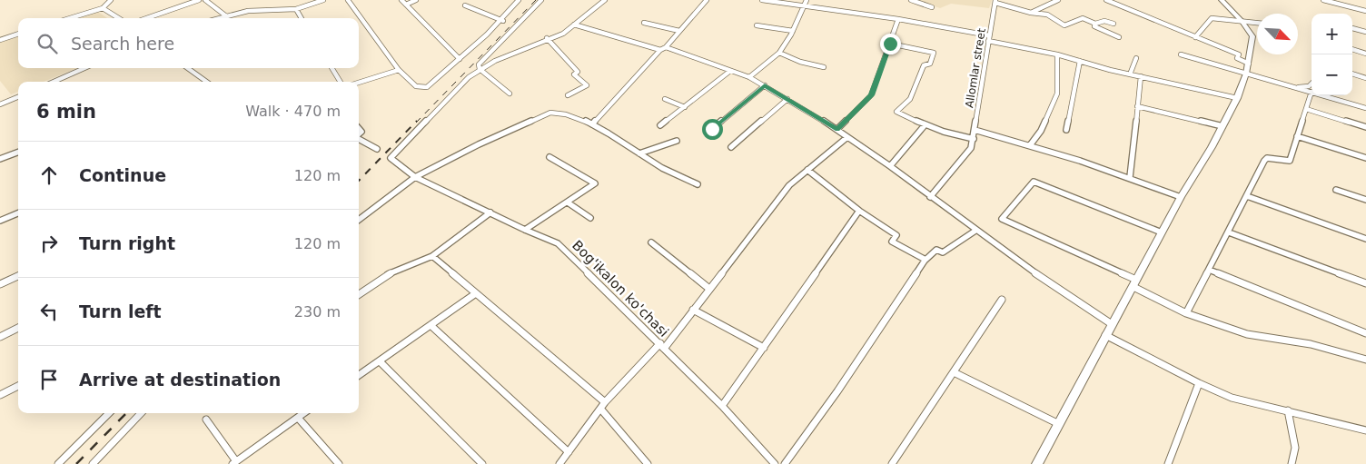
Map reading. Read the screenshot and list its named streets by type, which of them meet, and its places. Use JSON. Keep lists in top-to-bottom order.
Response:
{
  "streets": {
    "street": ["Allomlar street", "Bog'ikalon ko'chasi"]
  },
  "north": "bottom right",
  "page": {
    "map_buttons": ["+", "−"],
    "search": "Search here",
    "heading": ["6 min", "Walk · 470 m"],
    "list": [
      ["Continue", "120 m"],
      ["Turn right", "120 m"],
      ["Turn left", "230 m"],
      "Arrive at destination"
    ]
  }
}
